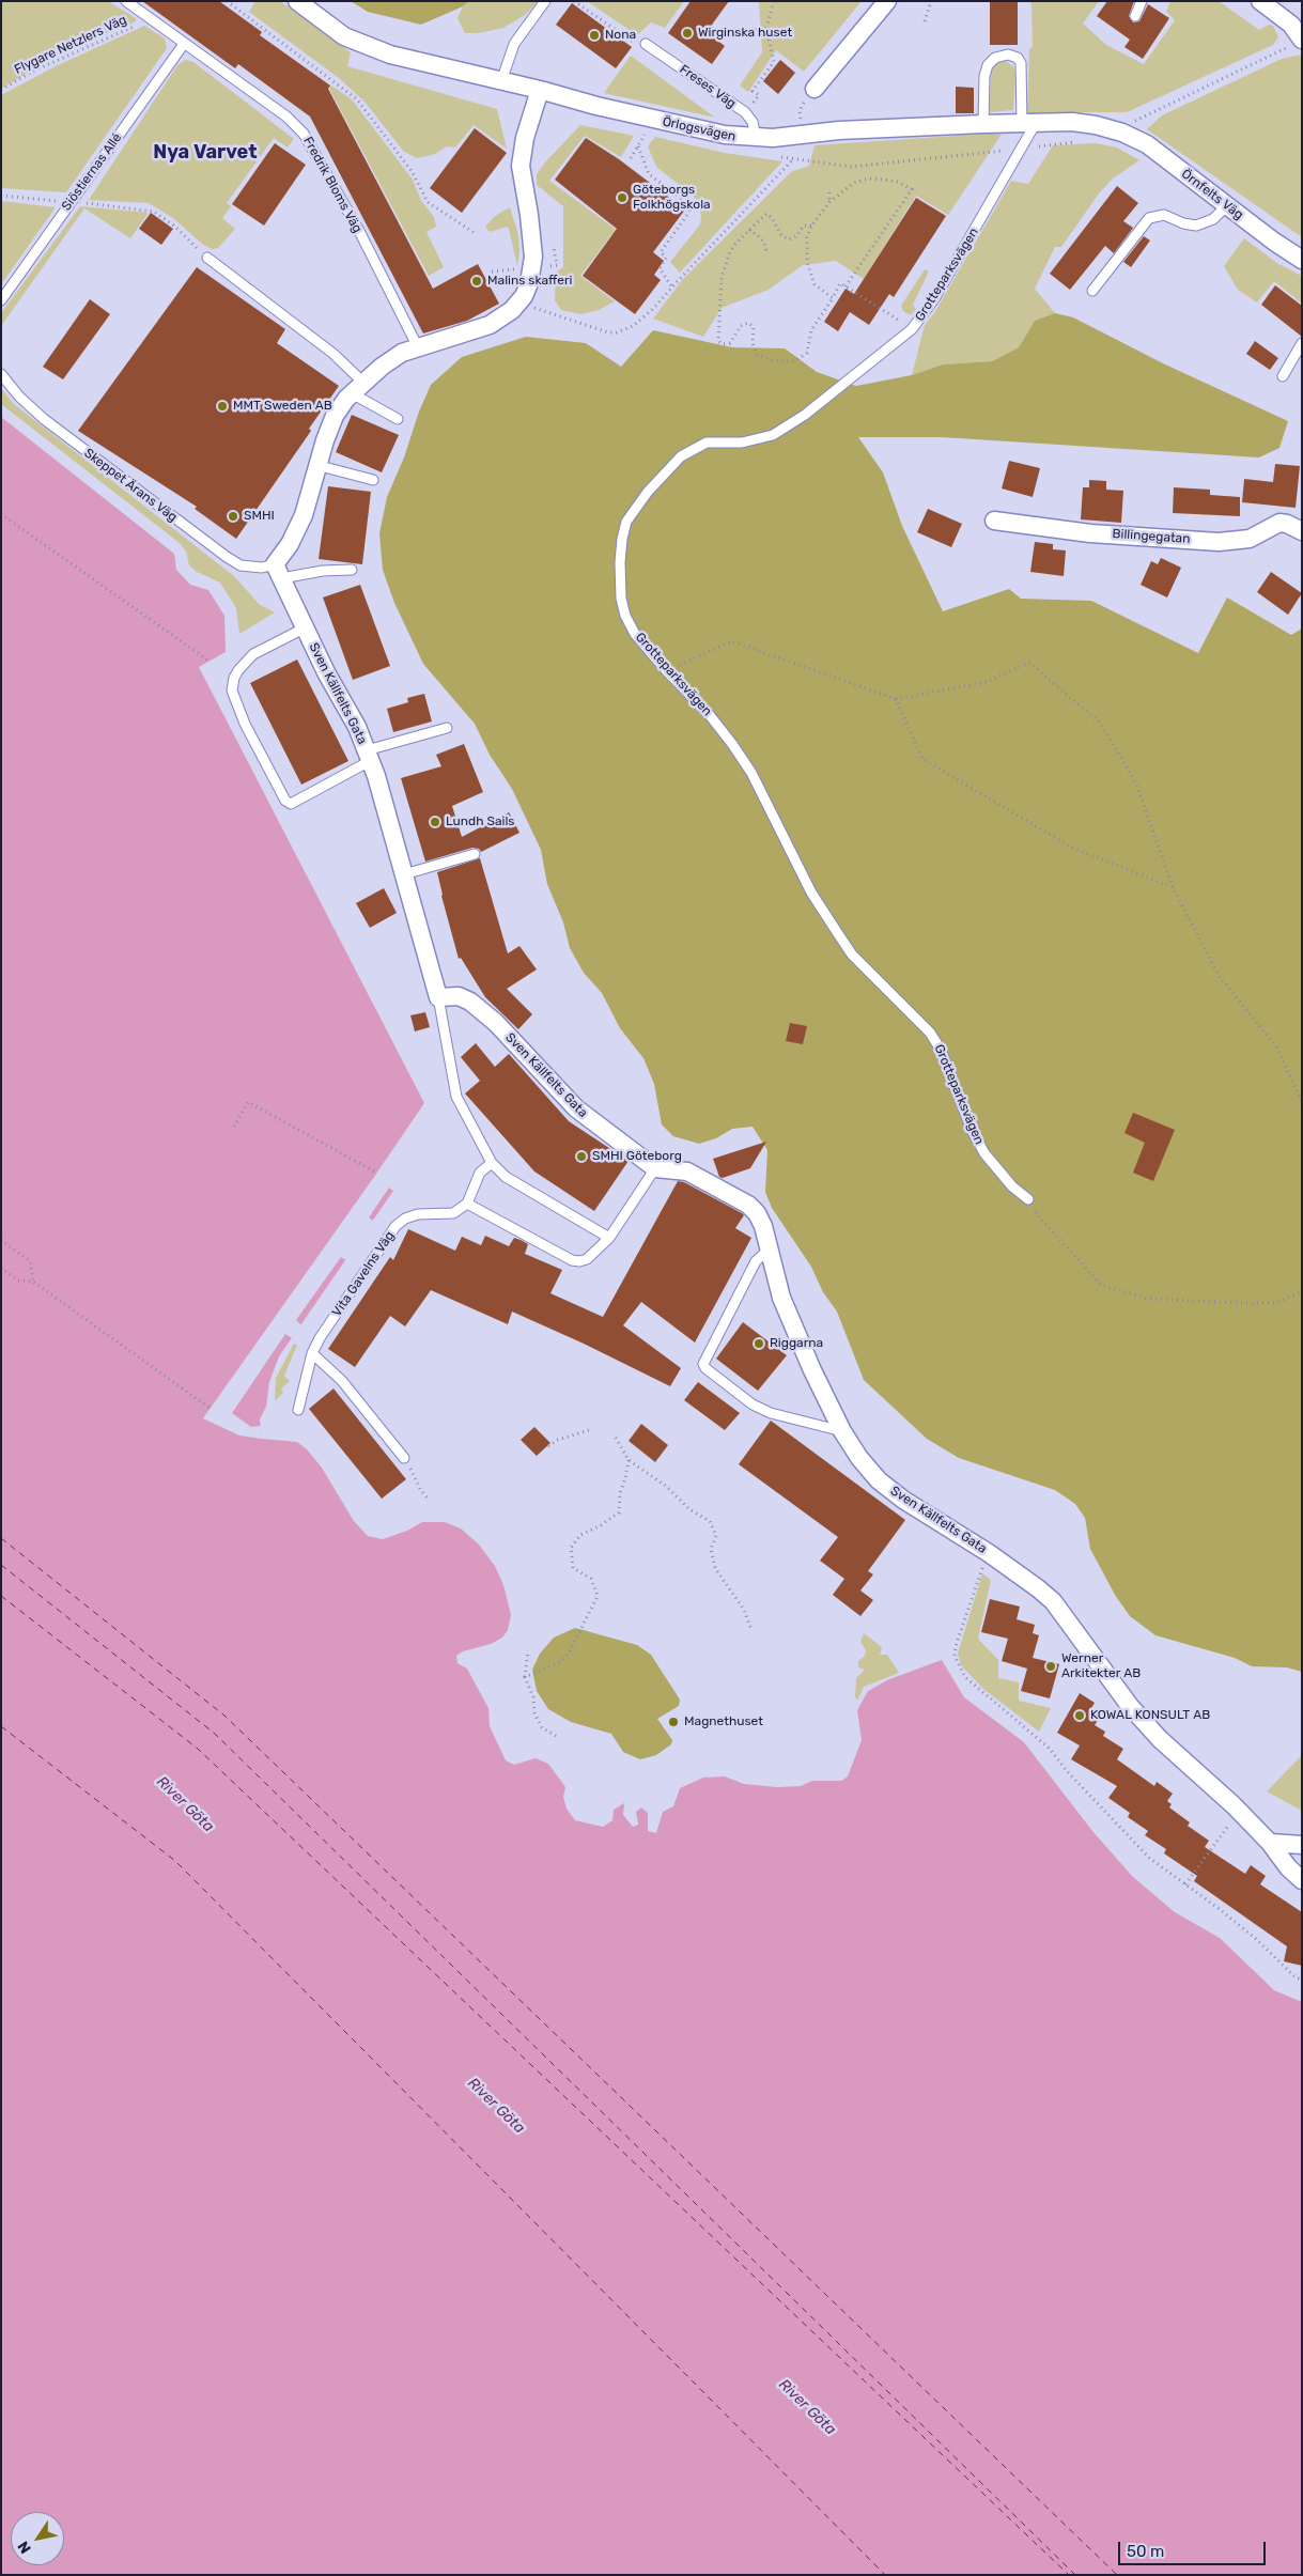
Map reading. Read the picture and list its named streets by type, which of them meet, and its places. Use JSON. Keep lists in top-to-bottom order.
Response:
{
  "streets": {
    "street": [
      "Örlogsvägen",
      "Örnfelts Väg",
      "Billingegatan",
      "Sven Källfelts Gata"
    ],
    "lane": [
      "Freses Väg",
      "Siöstiernas Allé",
      "Fredrik Bloms Väg",
      "Grotteparksvägen",
      "Skeppet Ärans Väg",
      "Vita Gavelns Väg"
    ],
    "path": ["Flygare Netzlers Väg"]
  },
  "crossings": [
    ["Flygare Netzlers Väg", "Fredrik Bloms Väg"],
    ["Freses Väg", "Örlogsvägen"],
    ["Örlogsvägen", "Örnfelts Väg"],
    ["Örlogsvägen", "Grotteparksvägen"],
    ["Siöstiernas Allé", "Fredrik Bloms Väg"],
    ["Skeppet Ärans Väg", "Sven Källfelts Gata"]
  ],
  "districts": ["Nya Varvet"],
  "water": ["River Göta"],
  "places": [
    "Wirginska huset",
    "Nona",
    "Göteborgs Folkhögskola",
    "Malins skafferi",
    "MMT Sweden AB",
    "SMHI",
    "Lundh Sails",
    "SMHI Göteborg",
    "Riggarna",
    "Werner Arkitekter AB",
    "KOWAL KONSULT AB",
    "Magnethuset"
  ],
  "scale_bar": "50 m",
  "north": "bottom left"
}
